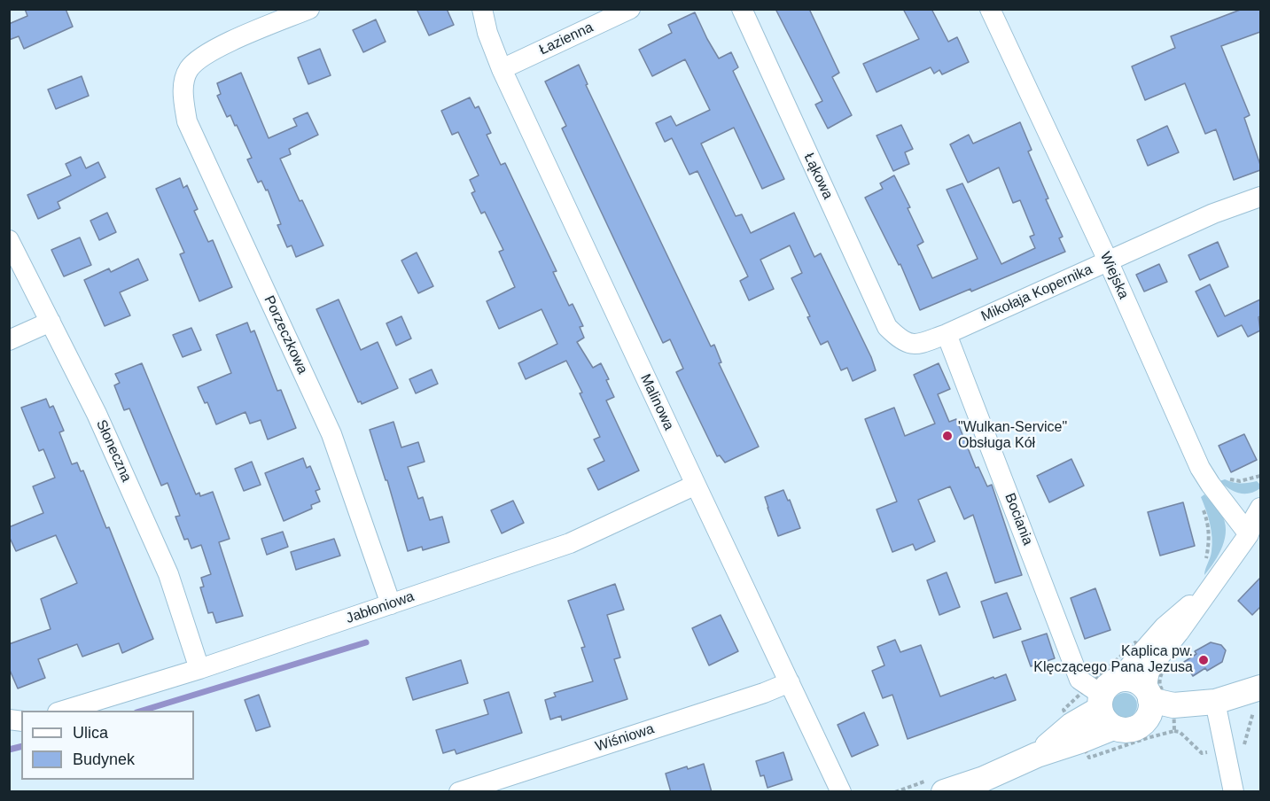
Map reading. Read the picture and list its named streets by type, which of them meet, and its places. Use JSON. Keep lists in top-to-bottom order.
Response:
{
  "streets": {
    "street": [
      "Łazienna",
      "Łąkowa",
      "Wiejska",
      "Mikołaja Kopernika",
      "Porzeczkowa",
      "Malinowa",
      "Słoneczna",
      "Bociania",
      "Jabłoniowa",
      "Wiśniowa"
    ]
  },
  "crossings": [
    ["Łazienna", "Malinowa"],
    ["Łąkowa", "Mikołaja Kopernika"],
    ["Wiejska", "Mikołaja Kopernika"],
    ["Mikołaja Kopernika", "Bociania"],
    ["Porzeczkowa", "Jabłoniowa"],
    ["Malinowa", "Jabłoniowa"],
    ["Malinowa", "Wiśniowa"],
    ["Słoneczna", "Jabłoniowa"]
  ],
  "places": ["\"Wulkan-Service\" Obsługa Kół", "Kaplica pw. Klęczącego Pana Jezusa"],
  "legend": ["Ulica", "Budynek"]
}
